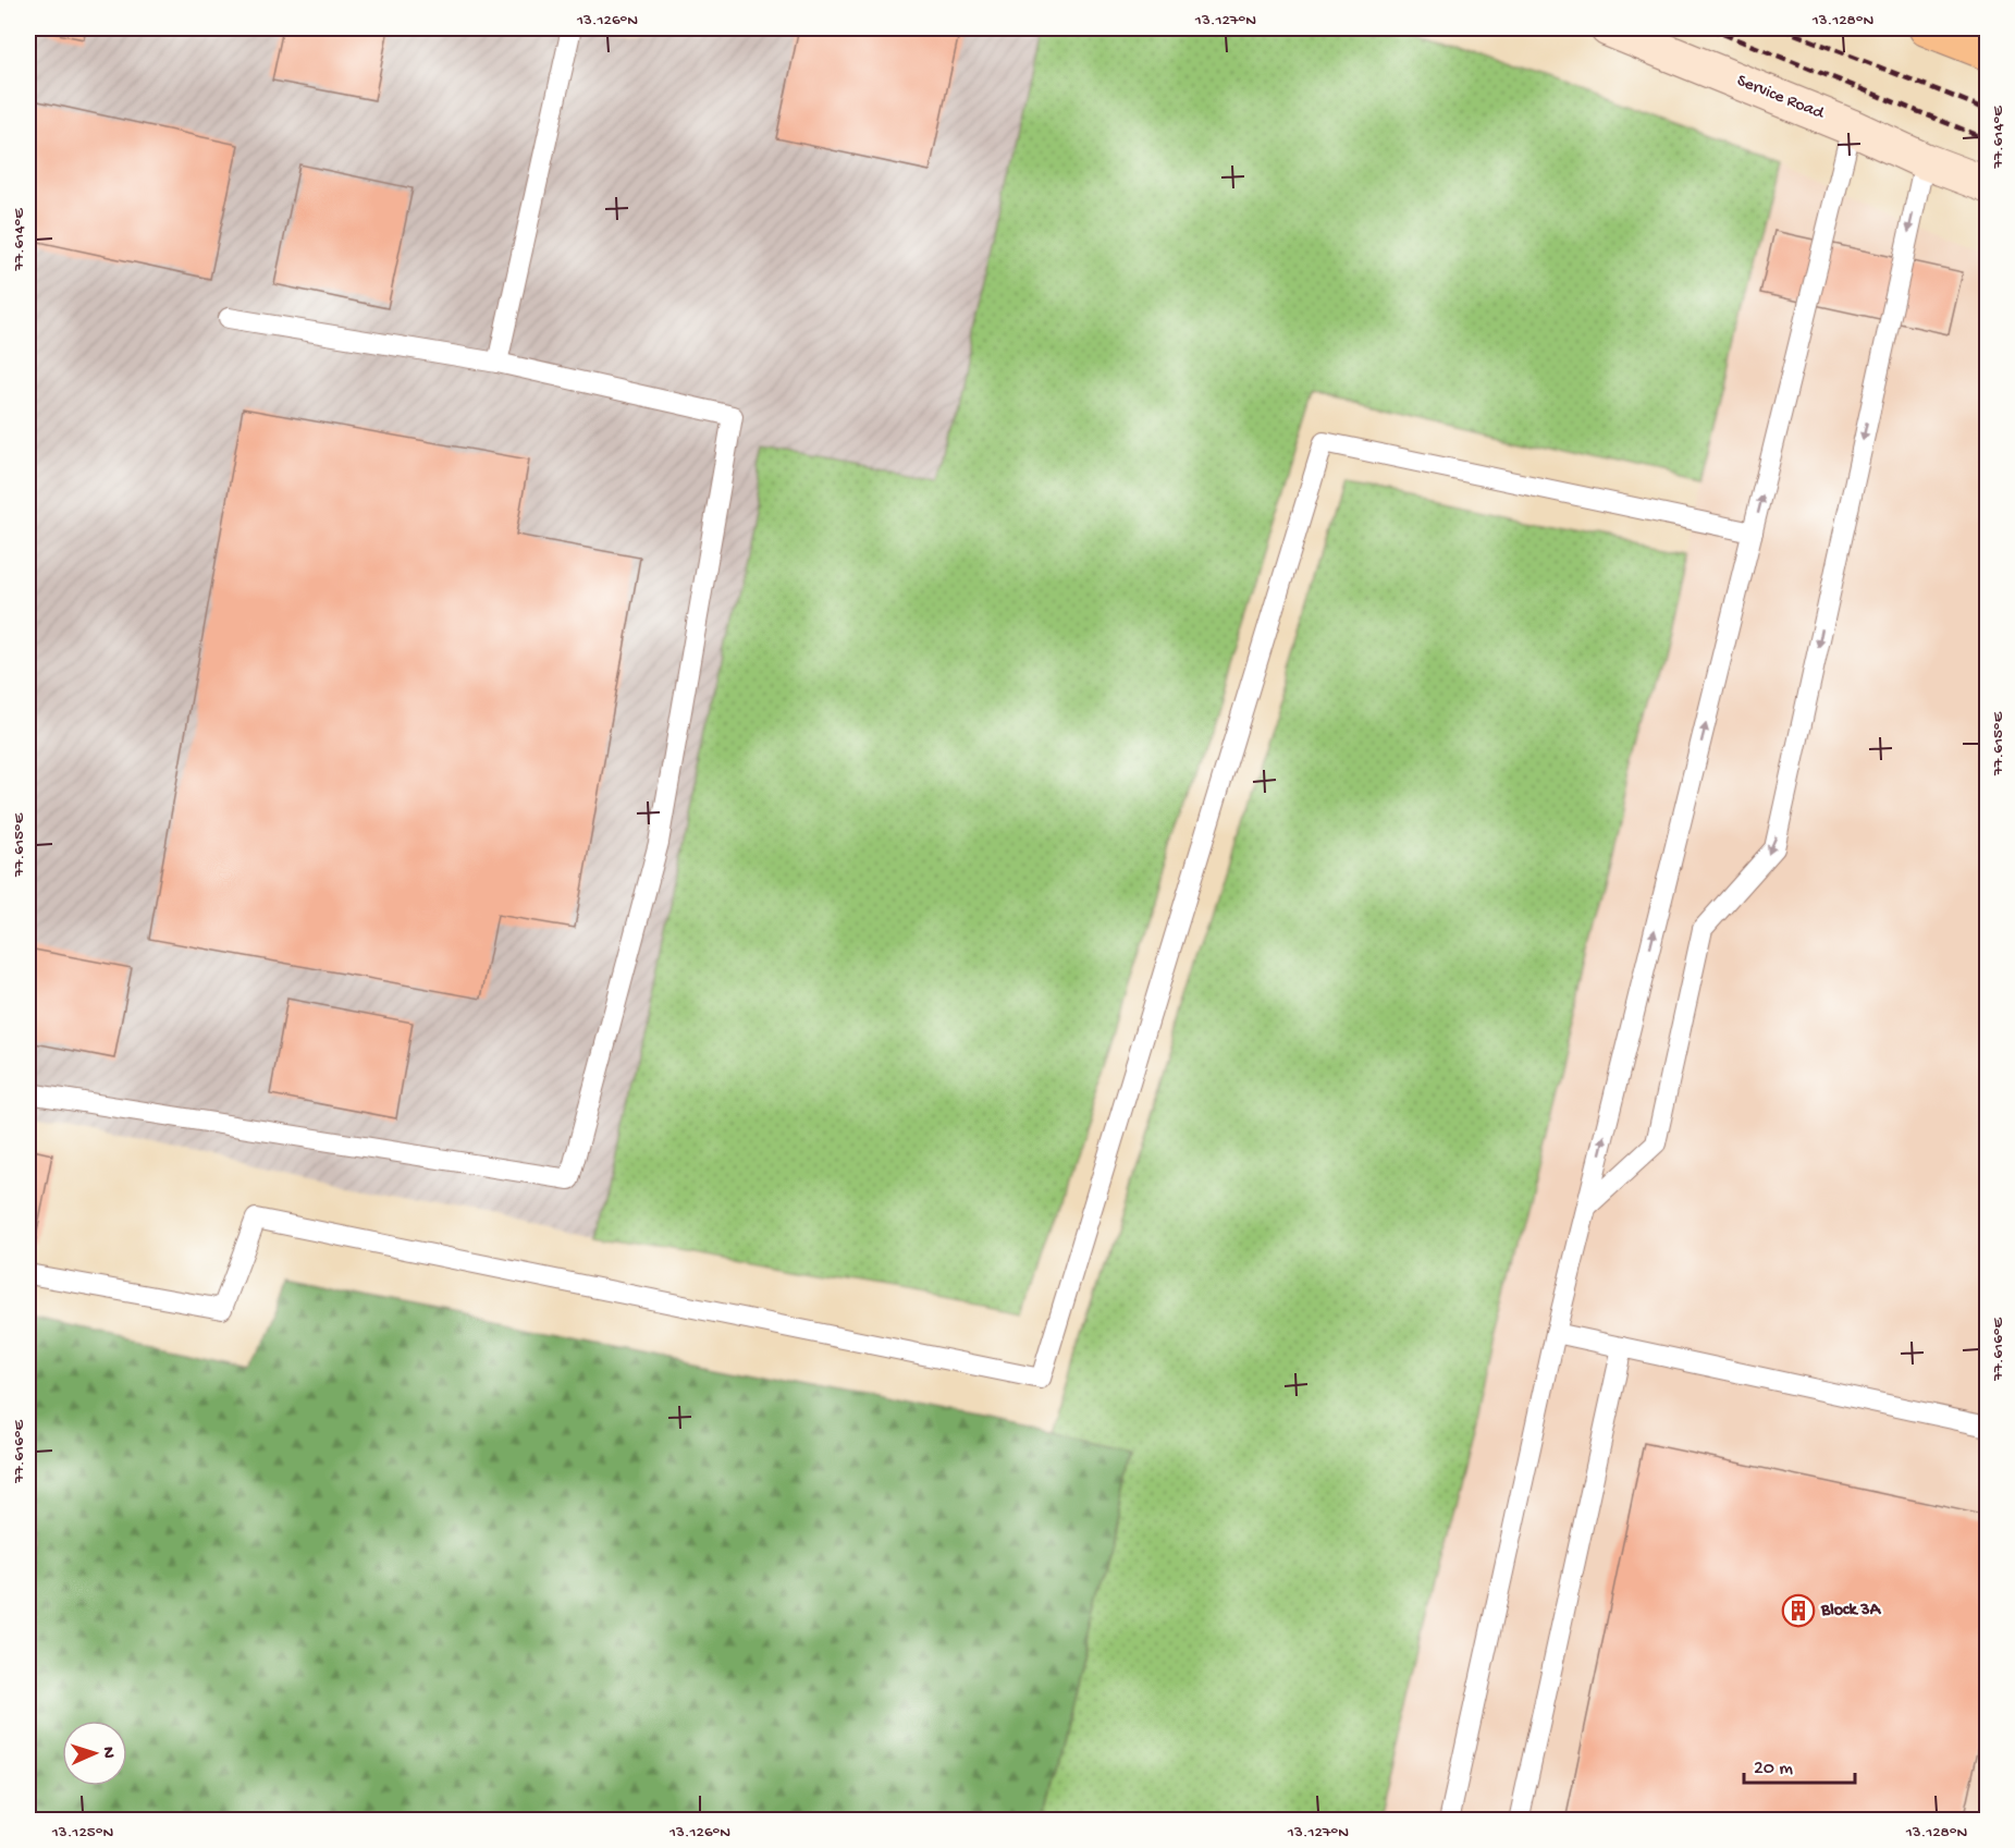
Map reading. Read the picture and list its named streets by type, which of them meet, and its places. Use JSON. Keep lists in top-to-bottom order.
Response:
{
  "streets": {
    "main road": ["Service Road"]
  },
  "places": {
    "building": ["Block 3A"]
  },
  "scale_bar": "20 m",
  "north": "right",
  "coordinates": [
    "13.126°N",
    "13.127°N",
    "13.128°N",
    "77.614°E",
    "77.615°E",
    "77.616°E",
    "13.125°N"
  ]
}
